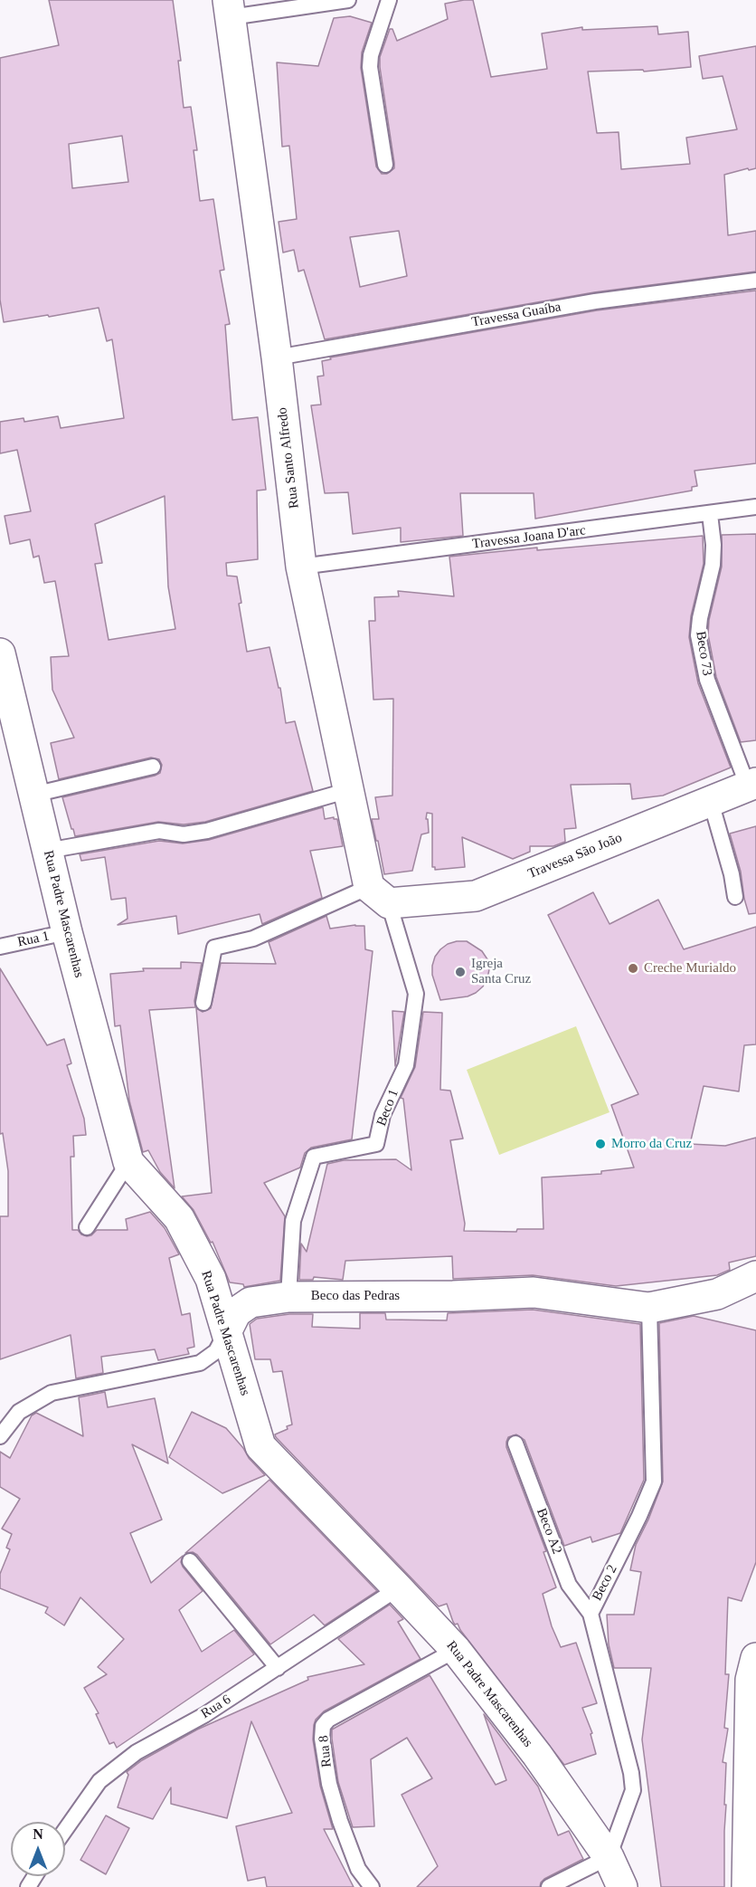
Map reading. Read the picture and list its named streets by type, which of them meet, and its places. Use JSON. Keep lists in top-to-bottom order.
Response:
{
  "streets": {
    "street": [
      "Rua Santo Alfredo",
      "Travessa São João",
      "Rua Padre Mascarenhas",
      "Beco das Pedras"
    ],
    "lane": [
      "Travessa Guaíba",
      "Travessa Joana D'arc",
      "Beco 73",
      "Rua 1",
      "Beco 1",
      "Beco A2",
      "Beco 2",
      "Rua 6",
      "Rua 8"
    ]
  },
  "crossings": [
    ["Travessa Guaíba", "Rua Santo Alfredo"],
    ["Rua Santo Alfredo", "Travessa Joana D'arc"],
    ["Rua Santo Alfredo", "Travessa São João"],
    ["Rua Santo Alfredo", "Beco 1"],
    ["Travessa Joana D'arc", "Beco 73"],
    ["Beco 73", "Travessa São João"],
    ["Travessa São João", "Beco 1"],
    ["Rua Padre Mascarenhas", "Rua 1"],
    ["Rua Padre Mascarenhas", "Beco das Pedras"],
    ["Rua Padre Mascarenhas", "Beco 2"],
    ["Rua Padre Mascarenhas", "Rua 6"],
    ["Rua Padre Mascarenhas", "Rua 8"],
    ["Beco 1", "Beco das Pedras"],
    ["Beco das Pedras", "Beco 2"],
    ["Beco A2", "Beco 2"]
  ],
  "places": ["Creche Murialdo", "Igreja Santa Cruz", "Morro da Cruz"],
  "north": "top"
}
